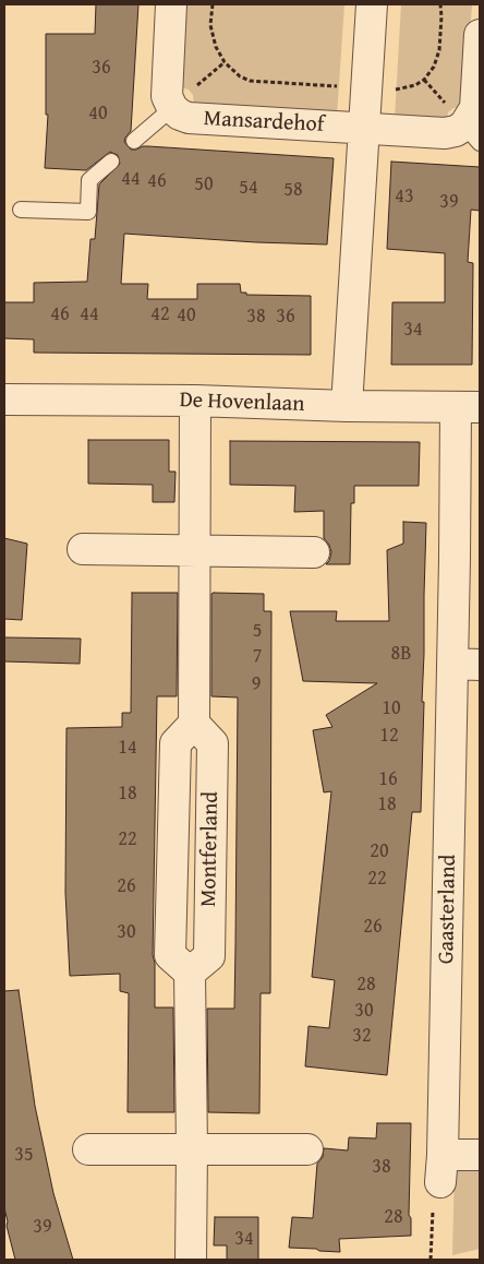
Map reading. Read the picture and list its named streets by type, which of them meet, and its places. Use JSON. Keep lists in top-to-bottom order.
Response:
{
  "streets": {
    "street": [
      "Mansardehof",
      "De Hovenlaan",
      "Montferland",
      "Gaasterland"
    ]
  },
  "crossings": [
    ["De Hovenlaan", "Gaasterland"]
  ],
  "house_numbers": [
    "36",
    "40",
    "44",
    "46",
    "50",
    "54",
    "58",
    "43",
    "39",
    "46",
    "44",
    "42",
    "40",
    "38",
    "36",
    "34",
    "5",
    "8B",
    "7",
    "9",
    "10",
    "12",
    "14",
    "16",
    "18",
    "18",
    "22",
    "20",
    "22",
    "26",
    "26",
    "30",
    "28",
    "30",
    "32",
    "35",
    "38",
    "28",
    "39",
    "34"
  ]
}
